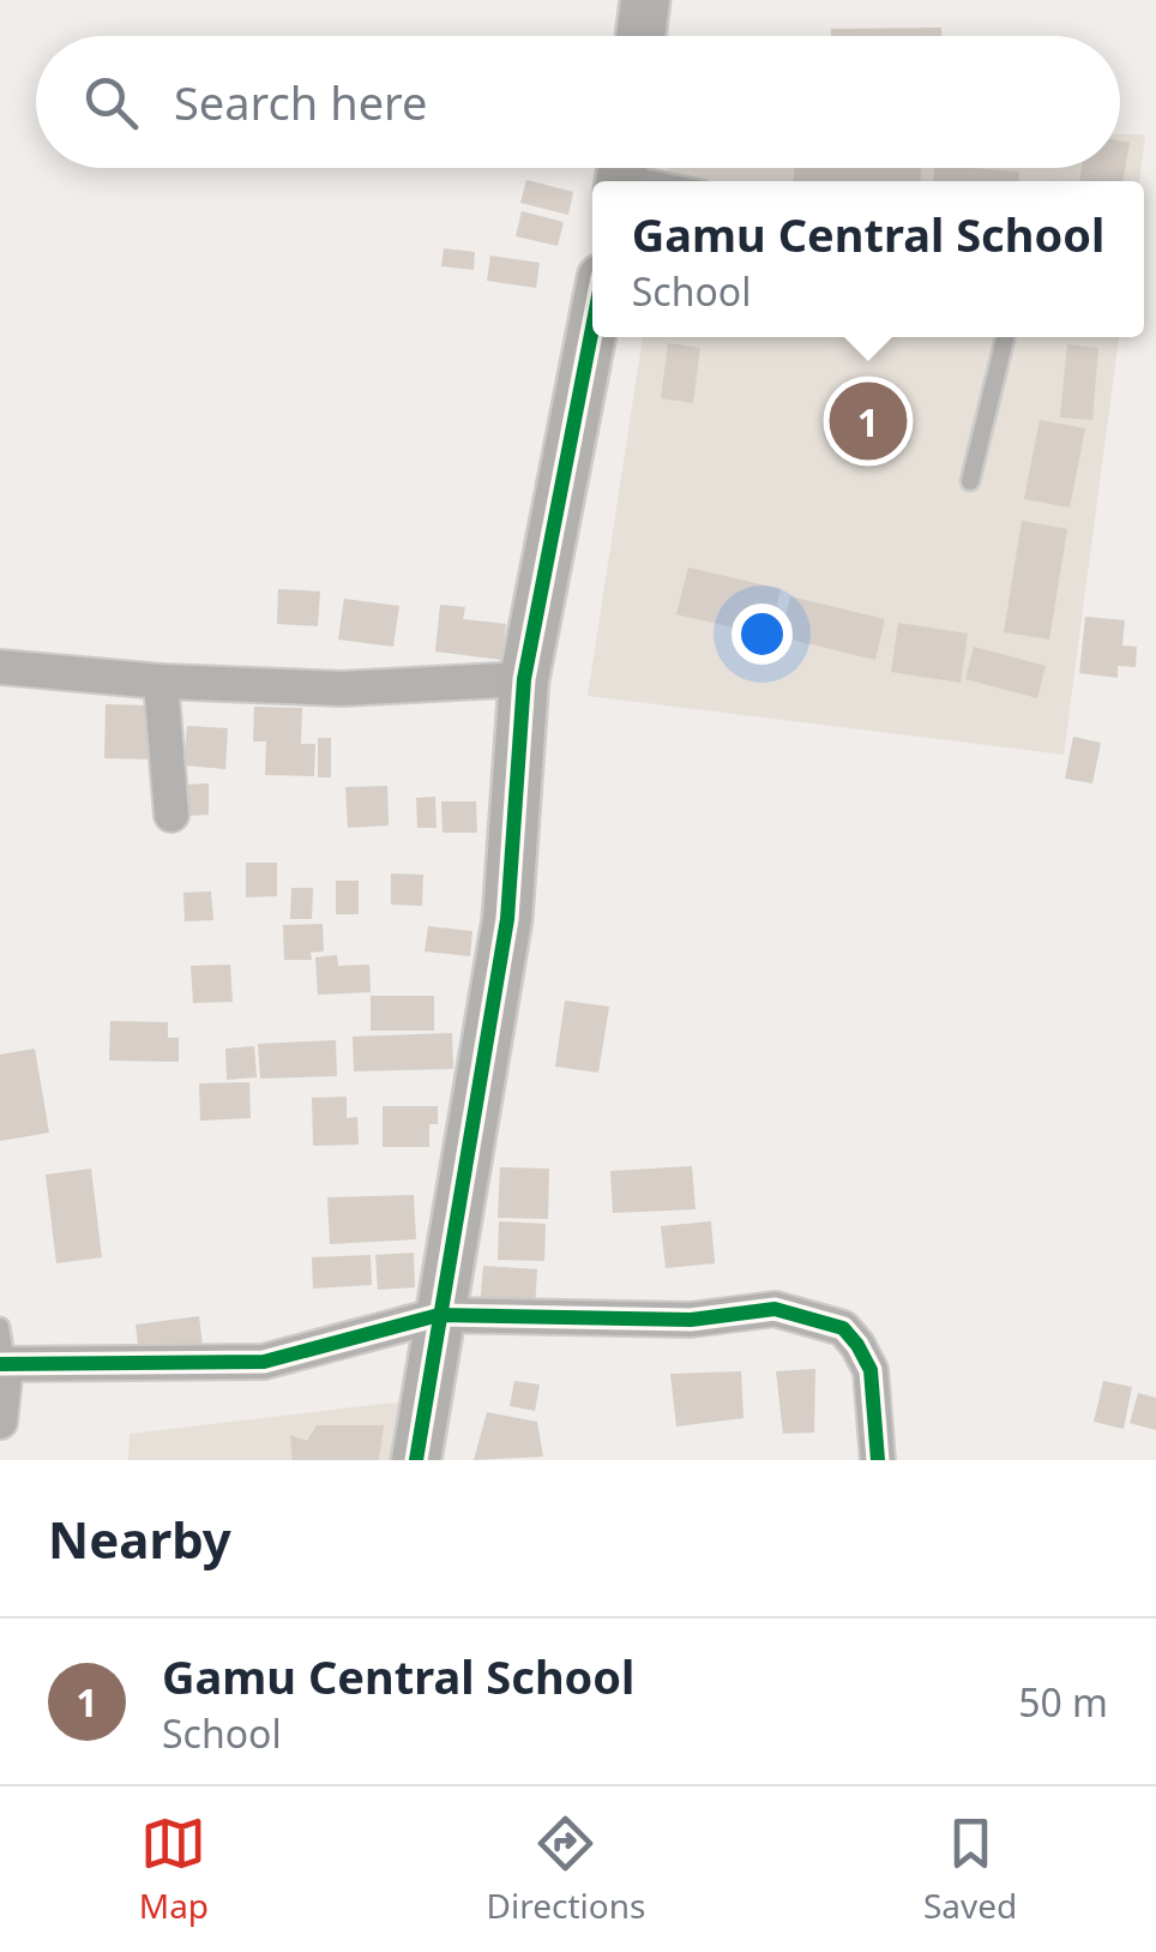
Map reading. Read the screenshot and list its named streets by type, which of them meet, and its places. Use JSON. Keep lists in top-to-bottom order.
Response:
{
  "page": {
    "search": "Search here",
    "popup": ["Gamu Central School", "School"],
    "pins": "1",
    "heading": "Nearby",
    "list": [
      {
        "mark": "1",
        "name": "Gamu Central School",
        "note": "School",
        "value": "50 m"
      }
    ],
    "nav": ["Map", "Directions", "Saved"]
  }
}
